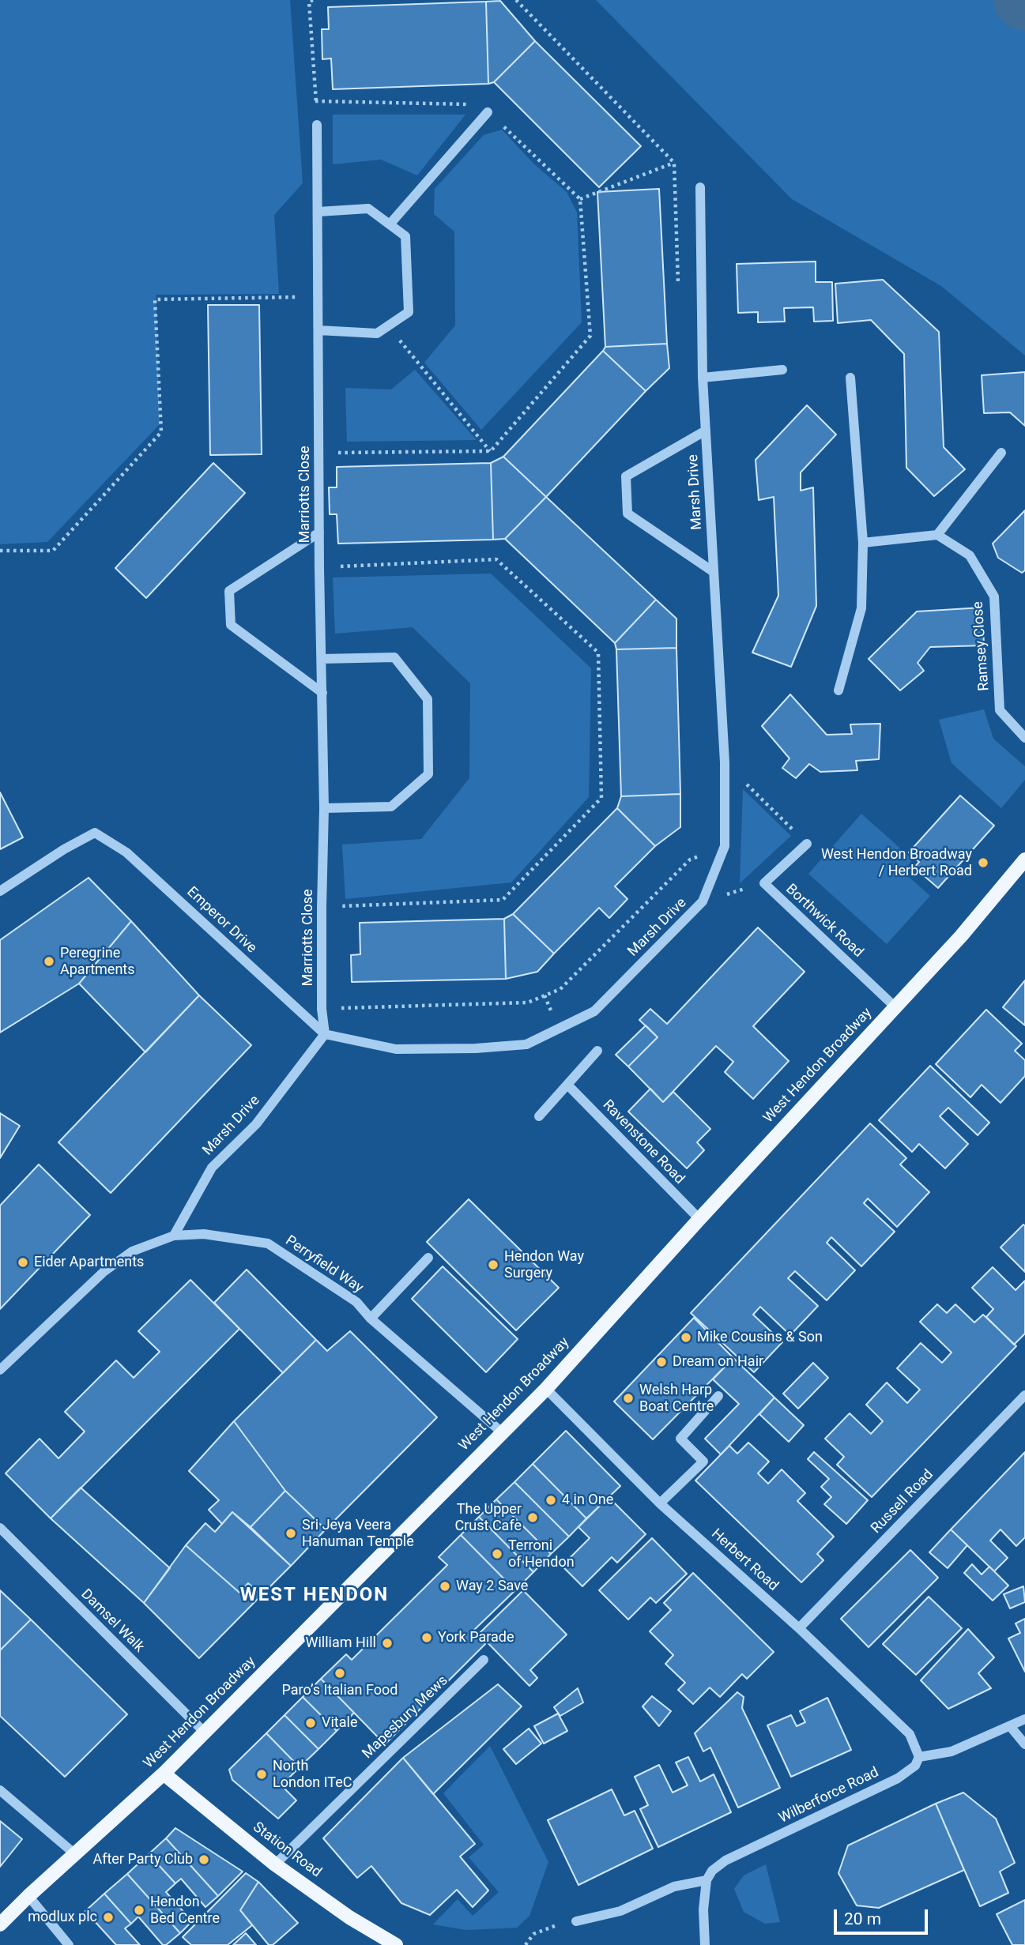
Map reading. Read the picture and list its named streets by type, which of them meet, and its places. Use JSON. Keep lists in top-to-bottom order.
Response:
{
  "streets": {
    "main road": ["West Hendon Broadway", "Station Road"],
    "street": [
      "Marsh Drive",
      "Marriotts Close",
      "Ramsey Close",
      "Emperor Drive",
      "Borthwick Road",
      "Ravenstone Road",
      "Perryfield Way",
      "Russell Road",
      "Herbert Road",
      "Damsel Walk",
      "Mapesbury Mews",
      "Wilberforce Road"
    ]
  },
  "crossings": [
    ["Marsh Drive", "Marriotts Close"],
    ["Marsh Drive", "Emperor Drive"],
    ["Marsh Drive", "Perryfield Way"],
    ["Marriotts Close", "Emperor Drive"],
    ["Borthwick Road", "West Hendon Broadway"],
    ["West Hendon Broadway", "Ravenstone Road"],
    ["West Hendon Broadway", "Perryfield Way"],
    ["West Hendon Broadway", "Herbert Road"],
    ["West Hendon Broadway", "Damsel Walk"],
    ["West Hendon Broadway", "Station Road"],
    ["Russell Road", "Herbert Road"],
    ["Herbert Road", "Wilberforce Road"],
    ["Mapesbury Mews", "Station Road"]
  ],
  "districts": ["WEST HENDON"],
  "places": [
    "West Hendon Broadway / Herbert Road",
    "Peregrine Apartments",
    "Eider Apartments",
    "Hendon Way Surgery",
    "Mike Cousins & Son",
    "Dream on Hair",
    "Welsh Harp Boat Centre",
    "4 in One",
    "The Upper Crust Cafe",
    "Sri Jeya Veera Hanuman Temple",
    "Terroni of Hendon",
    "Way 2 Save",
    "York Parade",
    "William Hill",
    "Paro’s Italian Food",
    "Vitale",
    "North London ITeC",
    "After Party Club",
    "Hendon Bed Centre",
    "modlux plc"
  ],
  "scale_bar": "20 m"
}
